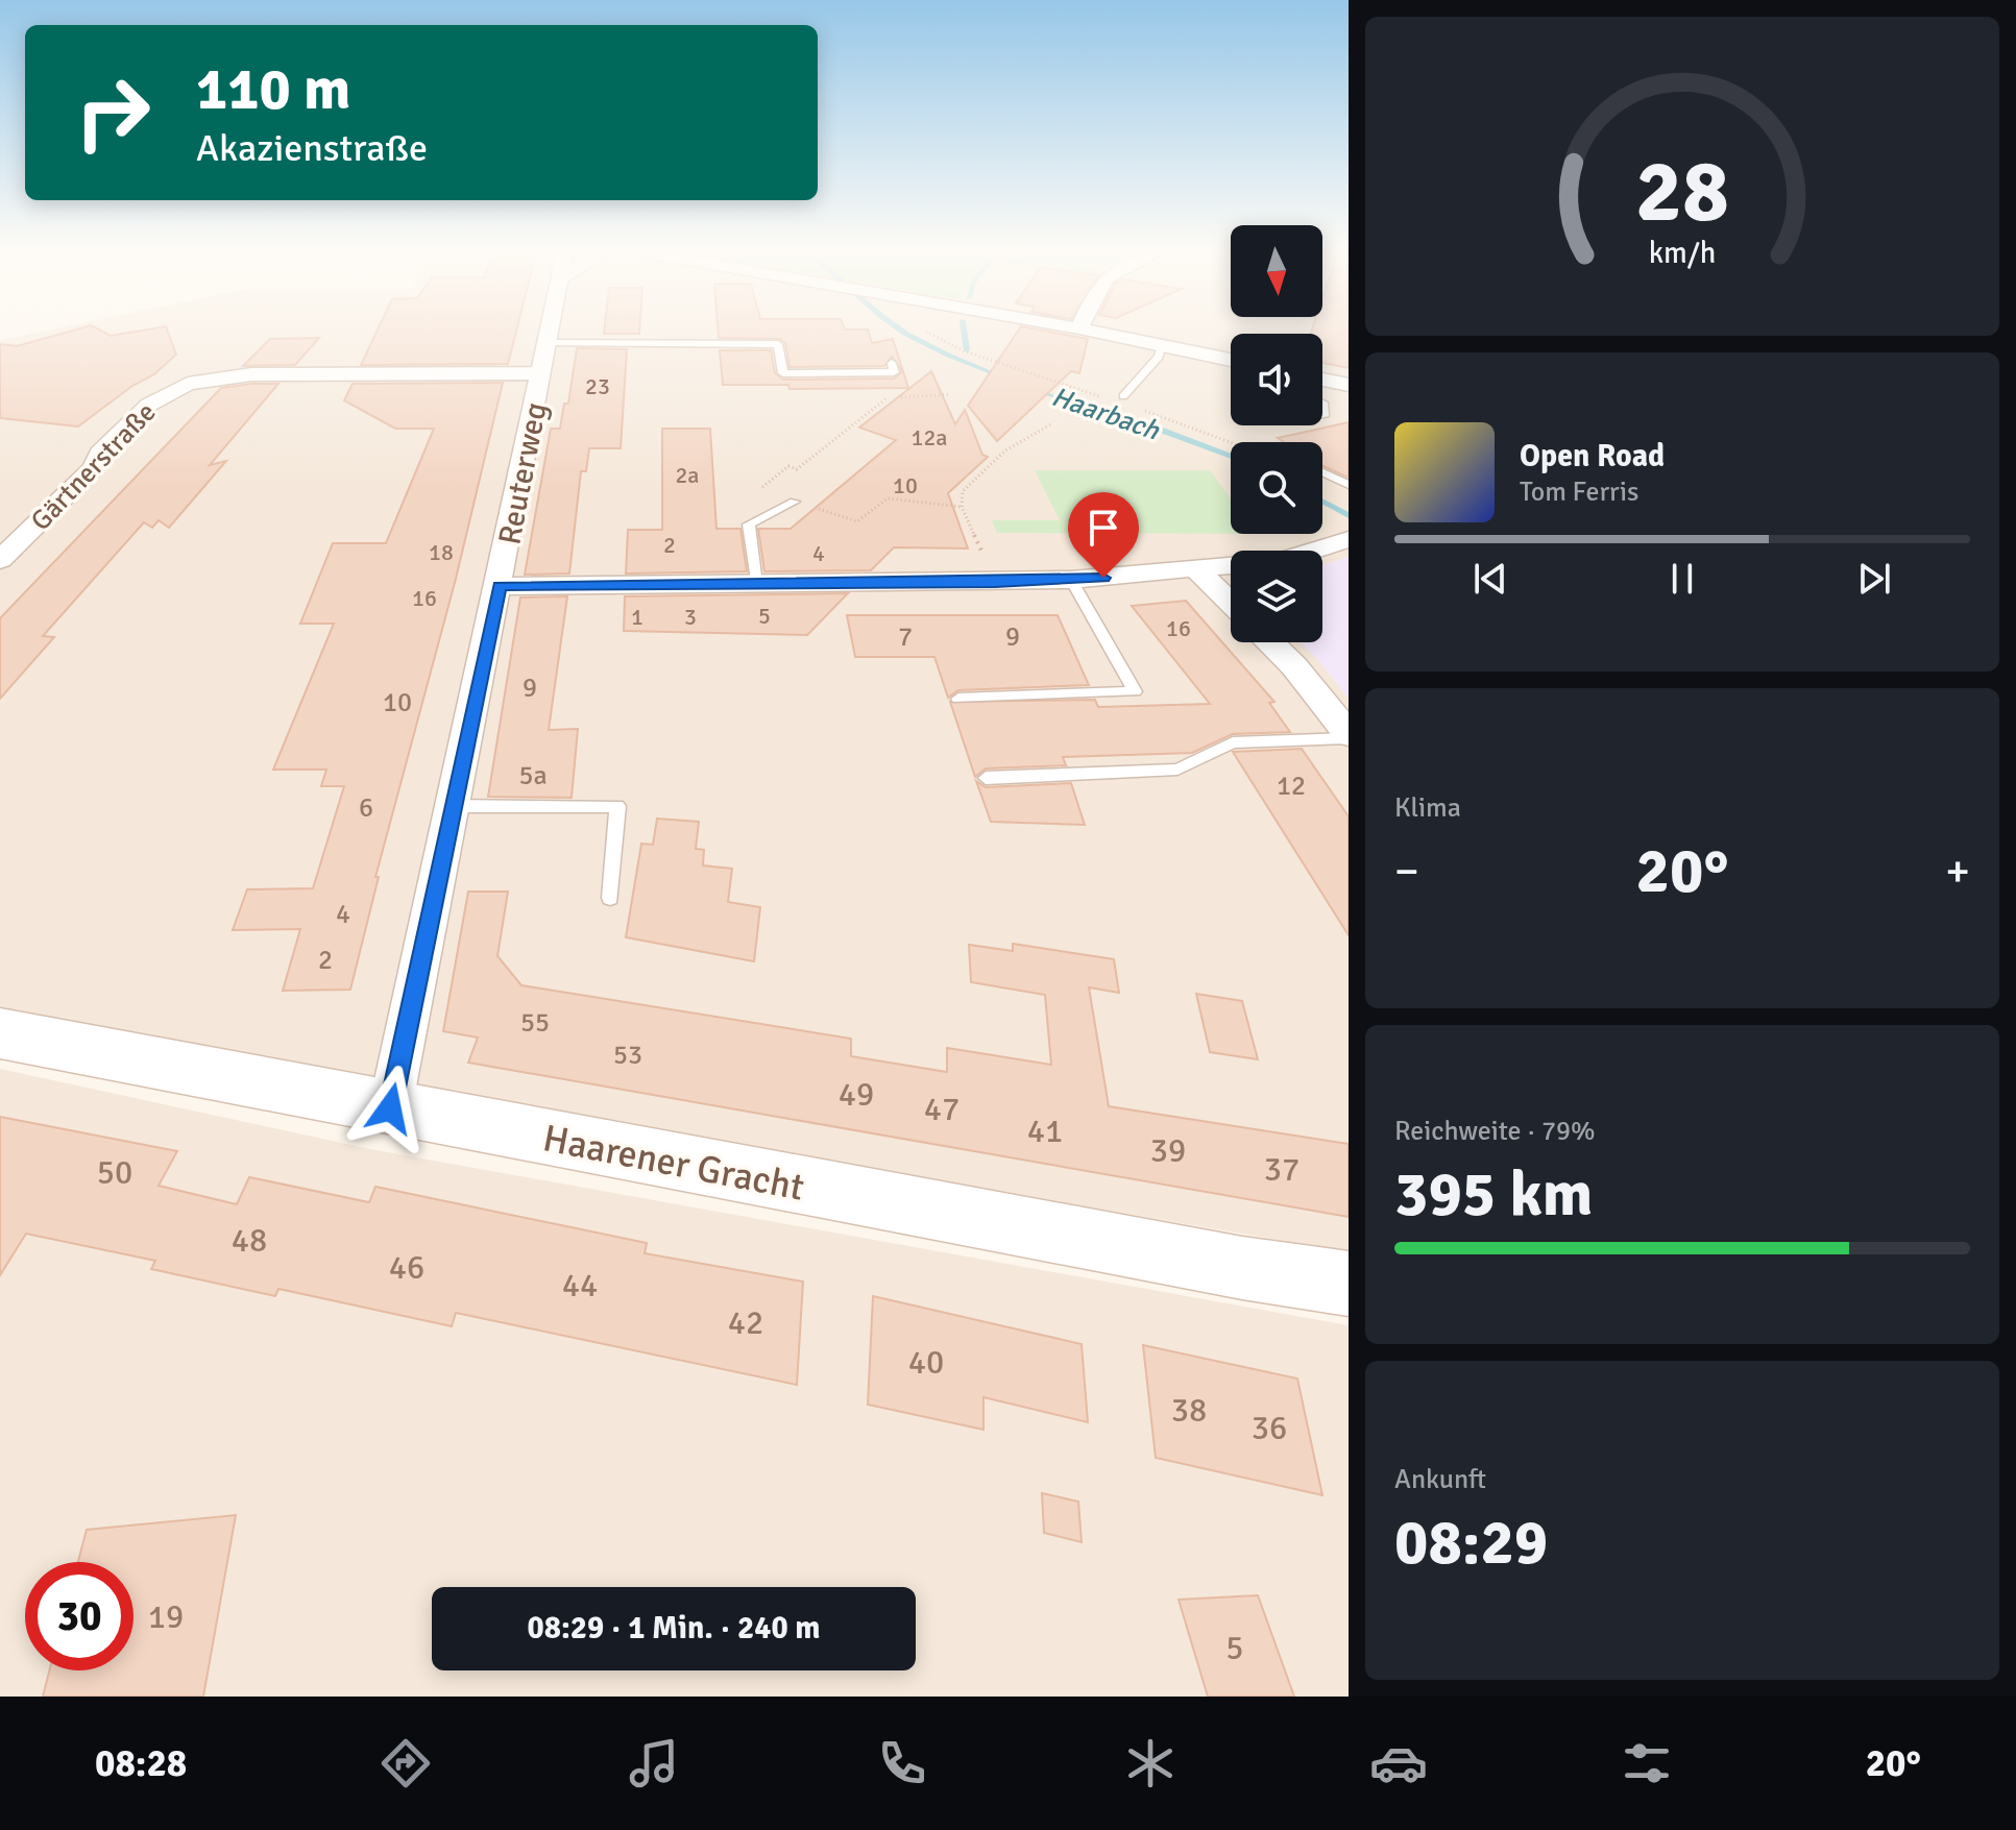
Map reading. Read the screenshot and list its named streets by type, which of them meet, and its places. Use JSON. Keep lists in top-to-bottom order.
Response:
{
  "streets": {
    "main road": ["Haarener Gracht"],
    "street": ["Gärtnerstraße", "Reuterweg"]
  },
  "crossings": [
    ["Gärtnerstraße", "Reuterweg"],
    ["Reuterweg", "Haarener Gracht"]
  ],
  "water": ["Haarbach"],
  "house_numbers": [
    "23",
    "12a",
    "2a",
    "10",
    "2",
    "18",
    "4",
    "16",
    "5",
    "1",
    "3",
    "16",
    "7",
    "9",
    "9",
    "10",
    "5a",
    "12",
    "6",
    "4",
    "2",
    "55",
    "53",
    "49",
    "47",
    "41",
    "39",
    "37",
    "50",
    "48",
    "46",
    "44",
    "42",
    "40",
    "38",
    "36",
    "19",
    "5"
  ],
  "north": "bottom",
  "page": {
    "turn": ["110 m", "Akazienstraße"],
    "song": ["Open Road", "Tom Ferris"],
    "tile": [
      "Klima",
      ["Reichweite · 79%", "395 km"],
      ["Ankunft", "08:29"]
    ],
    "heat": ["−", "20°", "+"],
    "limit": "30",
    "trip": "08:29 · 1 Min. · 240 m",
    "tabs": ["08:28", "20°"],
    "gauge": ["28", "km/h"]
  }
}
